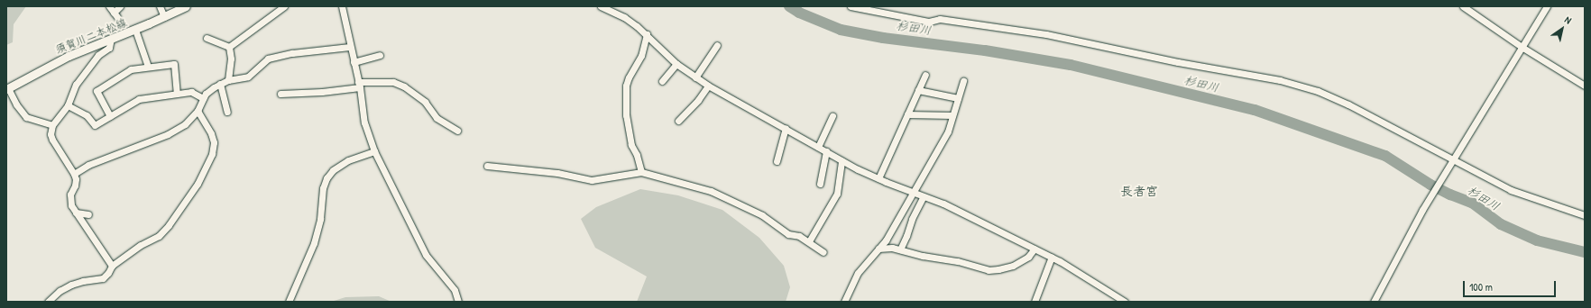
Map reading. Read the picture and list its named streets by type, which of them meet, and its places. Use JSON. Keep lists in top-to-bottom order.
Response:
{
  "streets": {
    "main road": ["須賀川二本松線"]
  },
  "districts": ["長者宮"],
  "water": ["杉田川"],
  "scale_bar": "100 m",
  "north": "top right"
}
